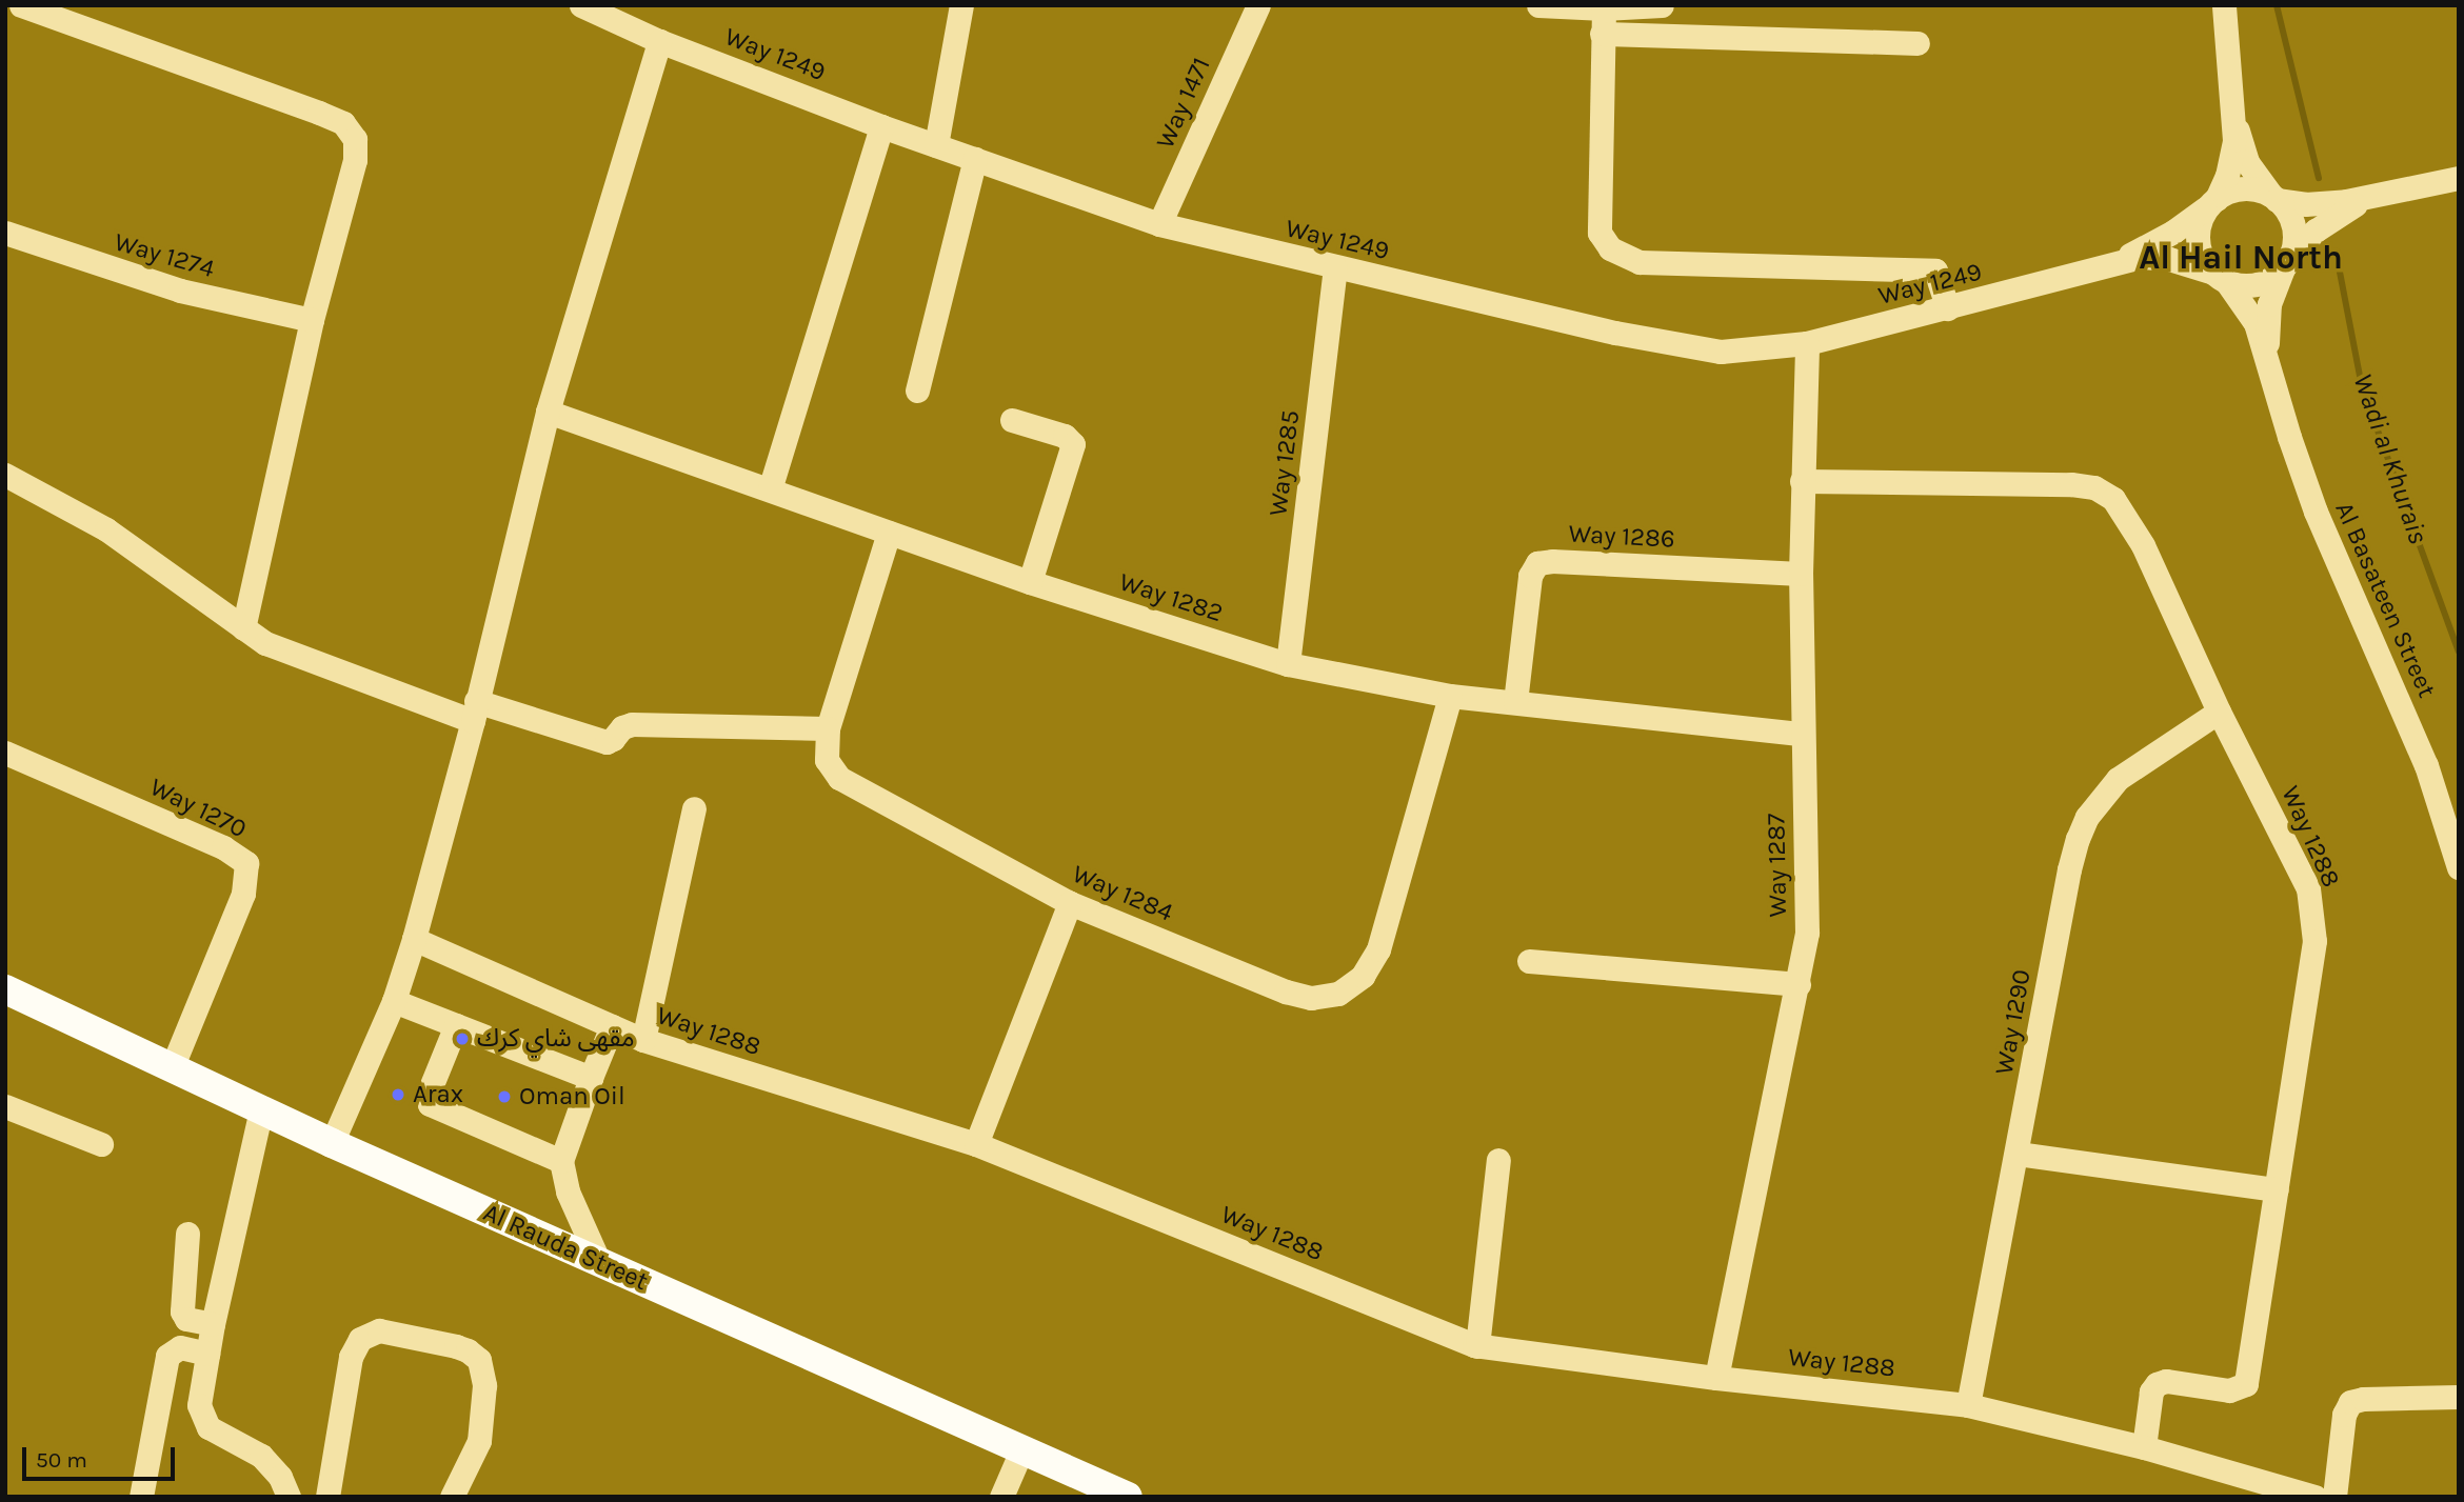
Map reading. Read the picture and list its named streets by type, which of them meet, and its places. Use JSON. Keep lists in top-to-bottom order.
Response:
{
  "streets": {
    "main road": ["Al Rauda Street"],
    "street": [
      "Way 1249",
      "Way 1471",
      "Way 1274",
      "Way 1285",
      "Way 1286",
      "Way 1282",
      "Al Basateen Street",
      "Way 1270",
      "Way 1288",
      "Way 1287",
      "Way 1284",
      "Way 1290"
    ]
  },
  "crossings": [
    ["Way 1249", "Way 1471"],
    ["Way 1249", "Way 1285"],
    ["Way 1249", "Al Basateen Street"],
    ["Way 1249", "Way 1287"],
    ["Way 1285", "Way 1282"],
    ["Way 1286", "Way 1282"],
    ["Way 1286", "Way 1287"],
    ["Way 1282", "Way 1287"],
    ["Way 1282", "Way 1284"],
    ["Way 1270", "Al Rauda Street"],
    ["Way 1288", "Way 1287"],
    ["Way 1288", "Way 1290"]
  ],
  "districts": ["Al Hail North"],
  "water": ["Wadi al Khurais"],
  "places": ["مقهى شاي كرك", "Arax", "Oman Oil"],
  "scale_bar": "50 m"
}
